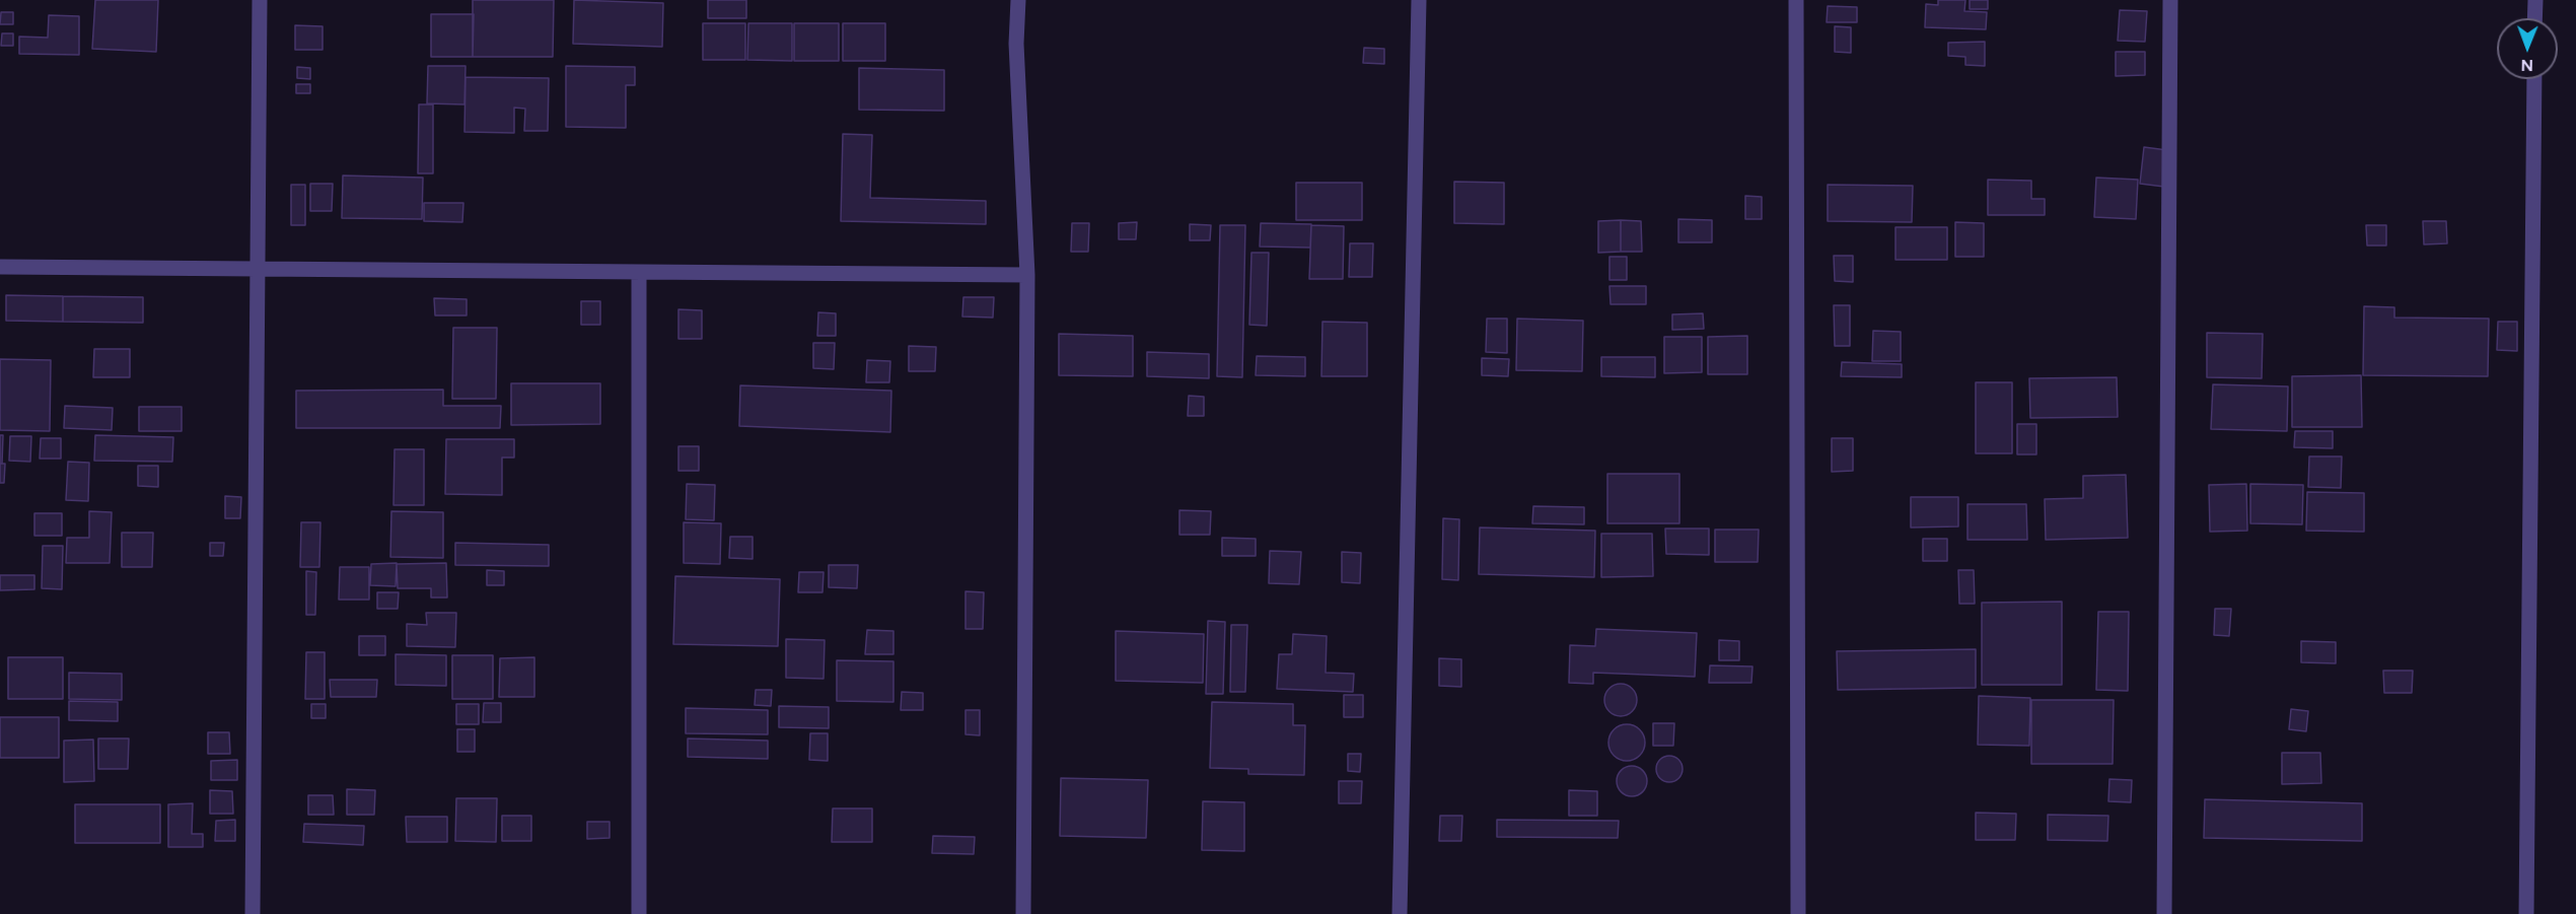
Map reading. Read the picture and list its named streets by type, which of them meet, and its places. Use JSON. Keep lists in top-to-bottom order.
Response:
{
  "north": "bottom"
}
